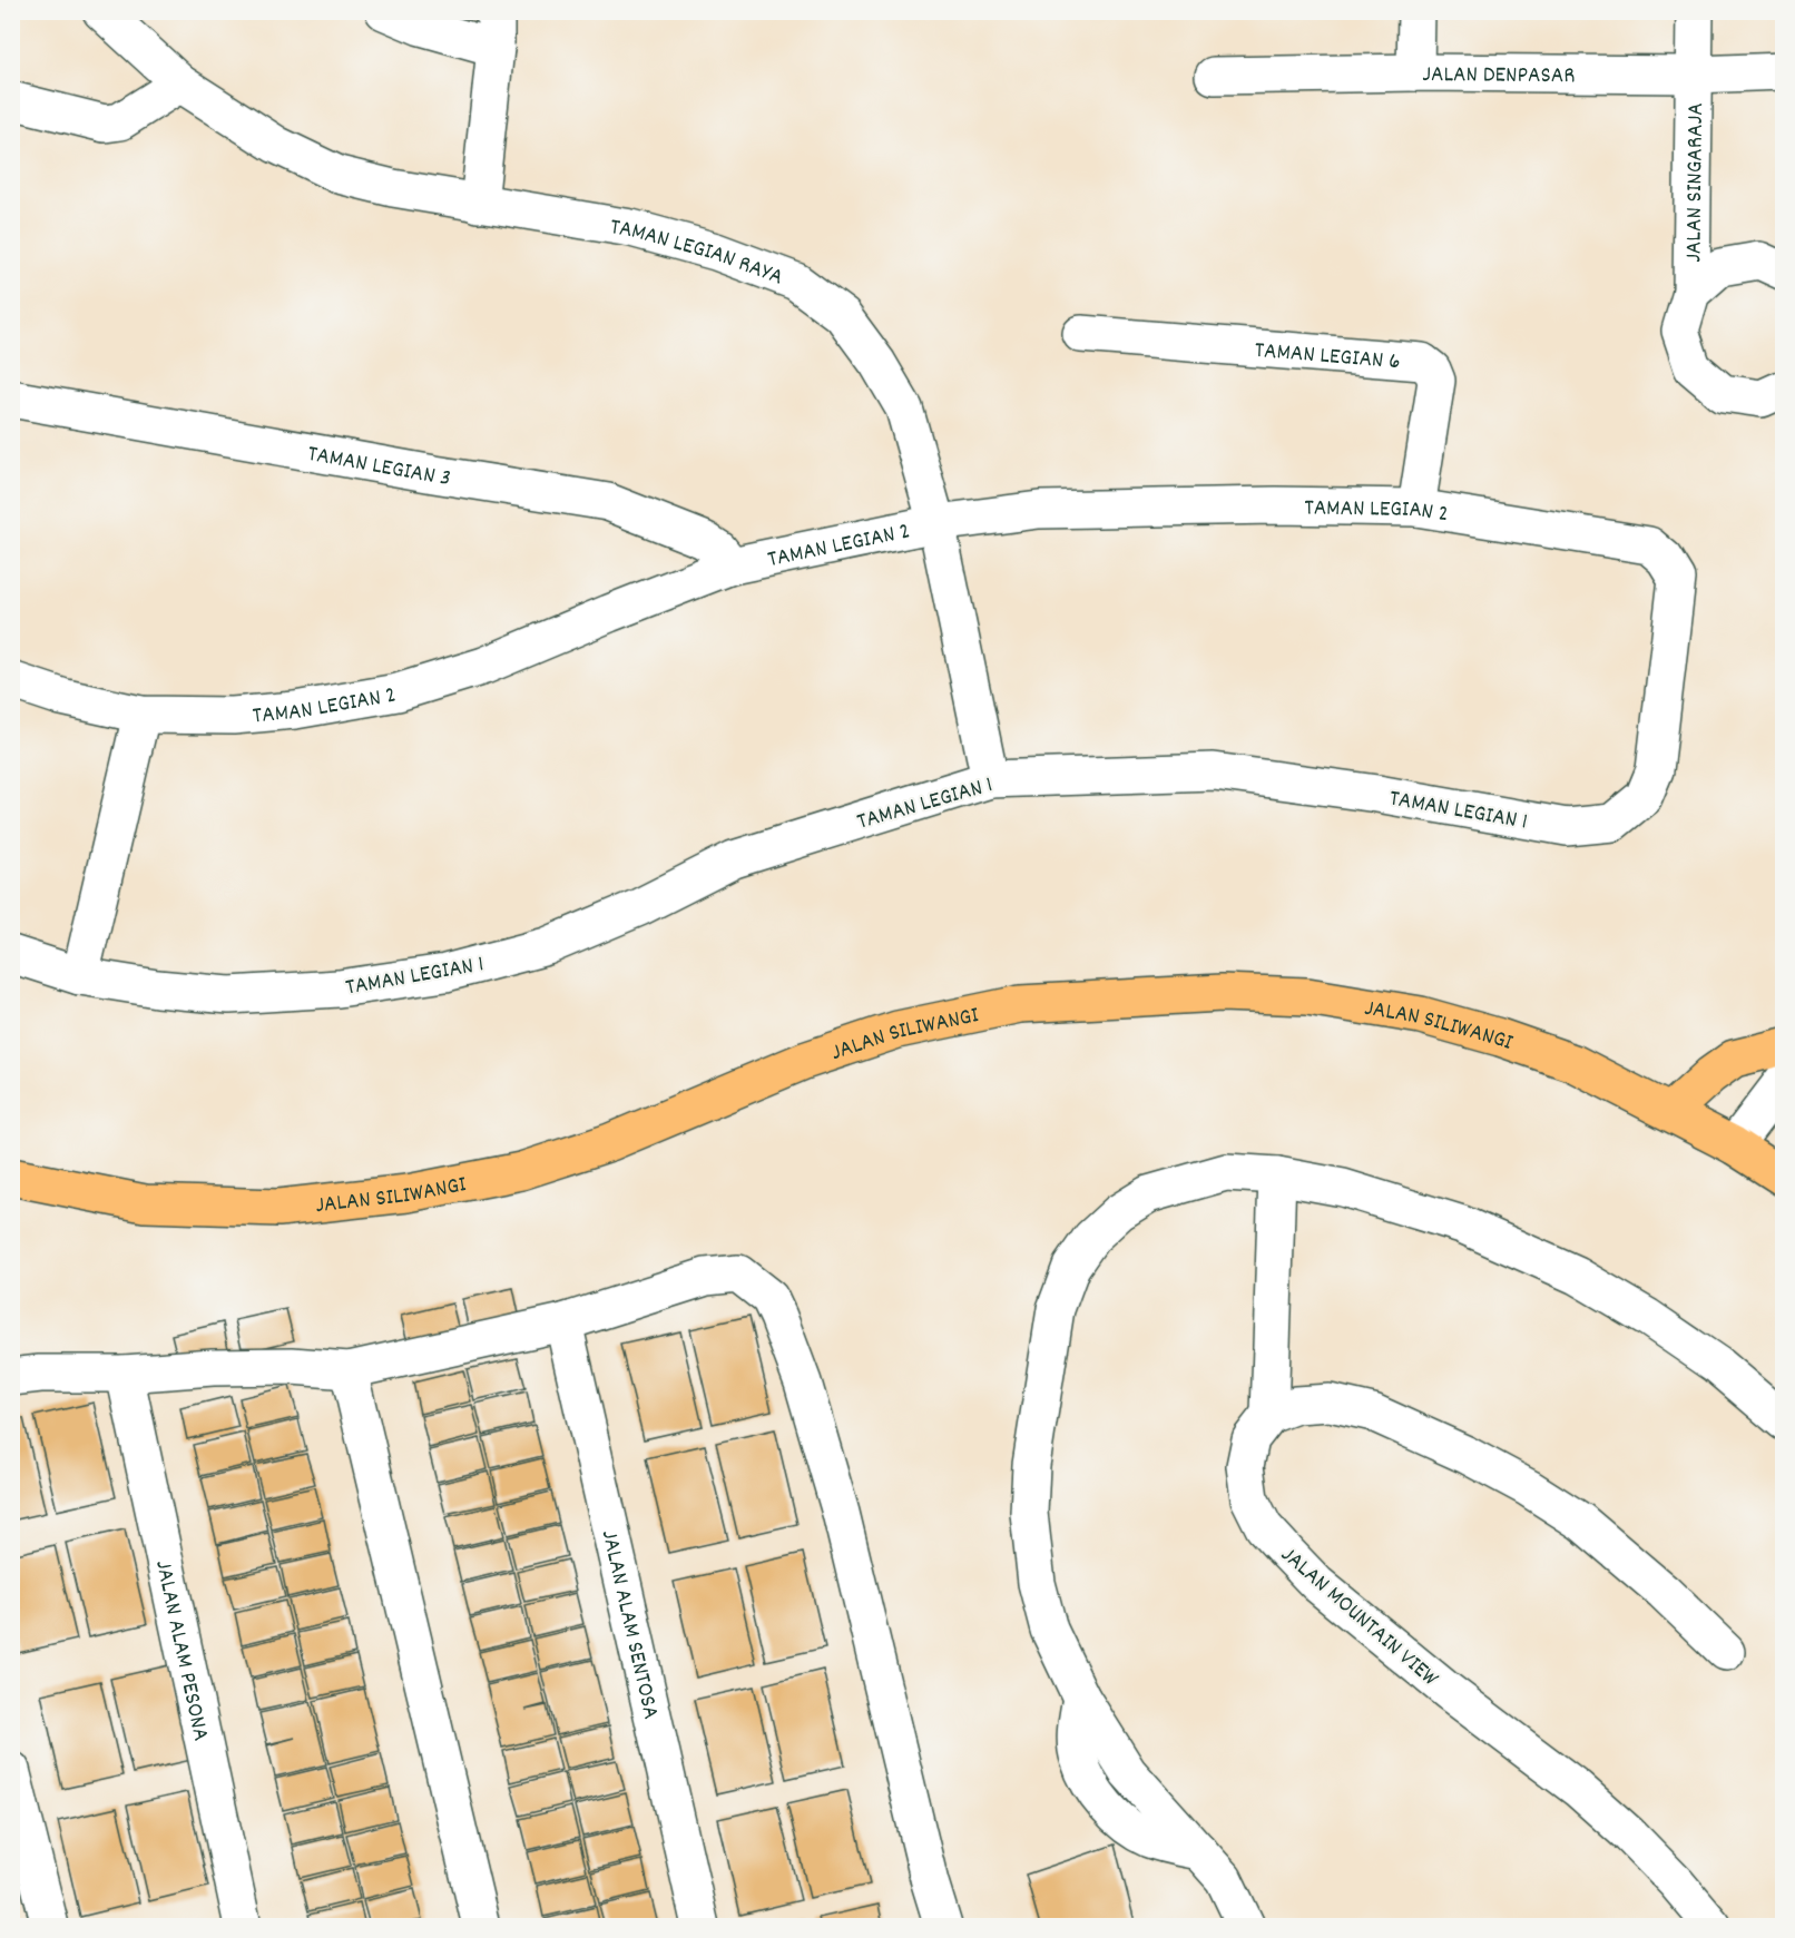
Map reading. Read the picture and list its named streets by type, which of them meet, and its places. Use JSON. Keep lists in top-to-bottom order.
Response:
{
  "streets": {
    "main road": ["JALAN SILIWANGI"],
    "street": [
      "JALAN DENPASAR",
      "JALAN SINGARAJA",
      "TAMAN LEGIAN RAYA",
      "TAMAN LEGIAN 6",
      "TAMAN LEGIAN 3",
      "TAMAN LEGIAN 2",
      "TAMAN LEGIAN 1",
      "JALAN MOUNTAIN VIEW",
      "JALAN ALAM SENTOSA",
      "JALAN ALAM PESONA"
    ]
  },
  "crossings": [
    ["JALAN DENPASAR", "JALAN SINGARAJA"],
    ["TAMAN LEGIAN RAYA", "TAMAN LEGIAN 2"],
    ["TAMAN LEGIAN RAYA", "TAMAN LEGIAN 1"],
    ["TAMAN LEGIAN 6", "TAMAN LEGIAN 2"],
    ["TAMAN LEGIAN 3", "TAMAN LEGIAN 2"],
    ["TAMAN LEGIAN 2", "TAMAN LEGIAN 1"]
  ]
}
